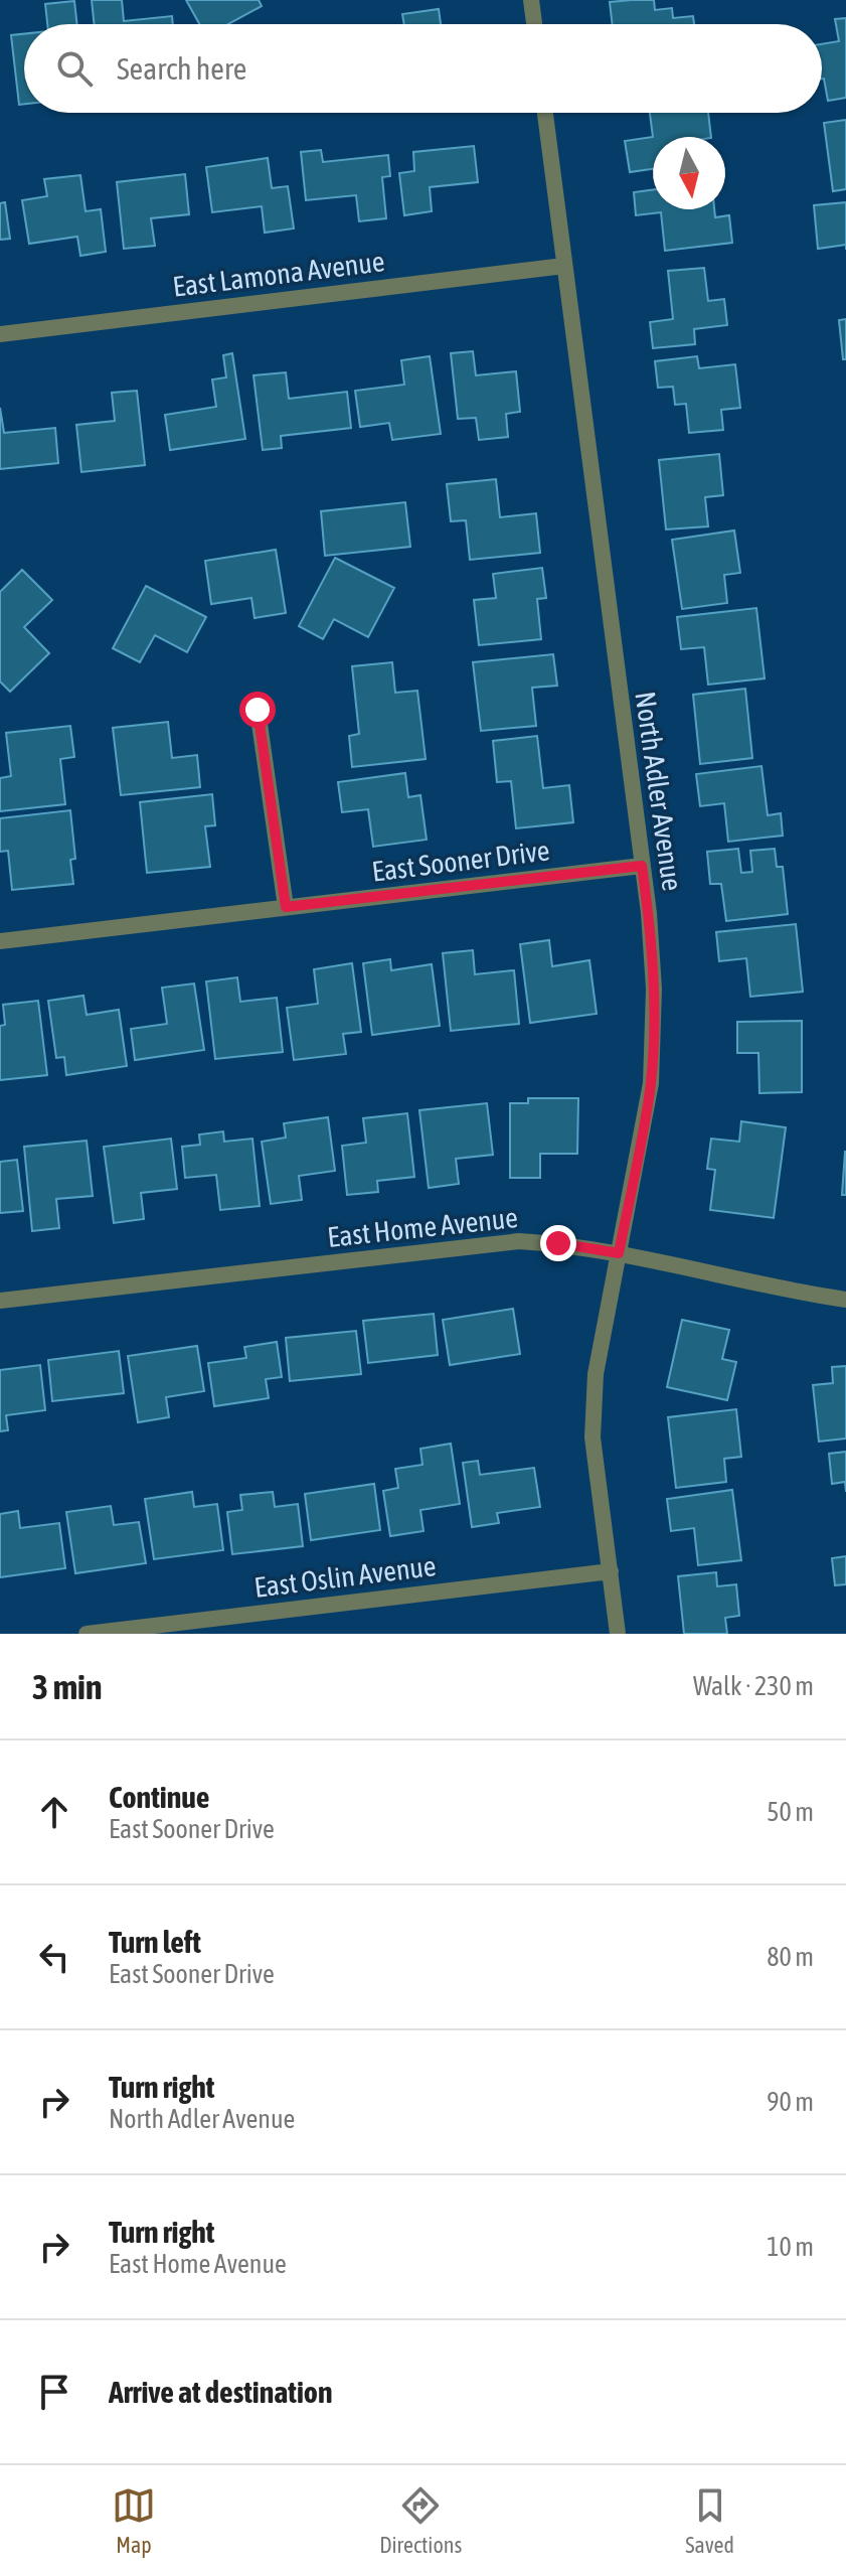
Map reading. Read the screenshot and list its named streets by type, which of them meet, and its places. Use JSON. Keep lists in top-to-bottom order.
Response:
{
  "streets": {
    "street": [
      "East Lamona Avenue",
      "North Adler Avenue",
      "East Sooner Drive",
      "East Home Avenue",
      "East Oslin Avenue"
    ]
  },
  "crossings": [
    ["East Lamona Avenue", "North Adler Avenue"],
    ["North Adler Avenue", "East Sooner Drive"],
    ["North Adler Avenue", "East Home Avenue"],
    ["North Adler Avenue", "East Oslin Avenue"]
  ],
  "north": "bottom",
  "page": {
    "search": "Search here",
    "heading": ["3 min", "Walk · 230 m"],
    "list": [
      ["Continue", "East Sooner Drive", "50 m"],
      ["Turn left", "East Sooner Drive", "80 m"],
      ["Turn right", "North Adler Avenue", "90 m"],
      ["Turn right", "East Home Avenue", "10 m"],
      "Arrive at destination"
    ],
    "nav": ["Map", "Directions", "Saved"]
  }
}
